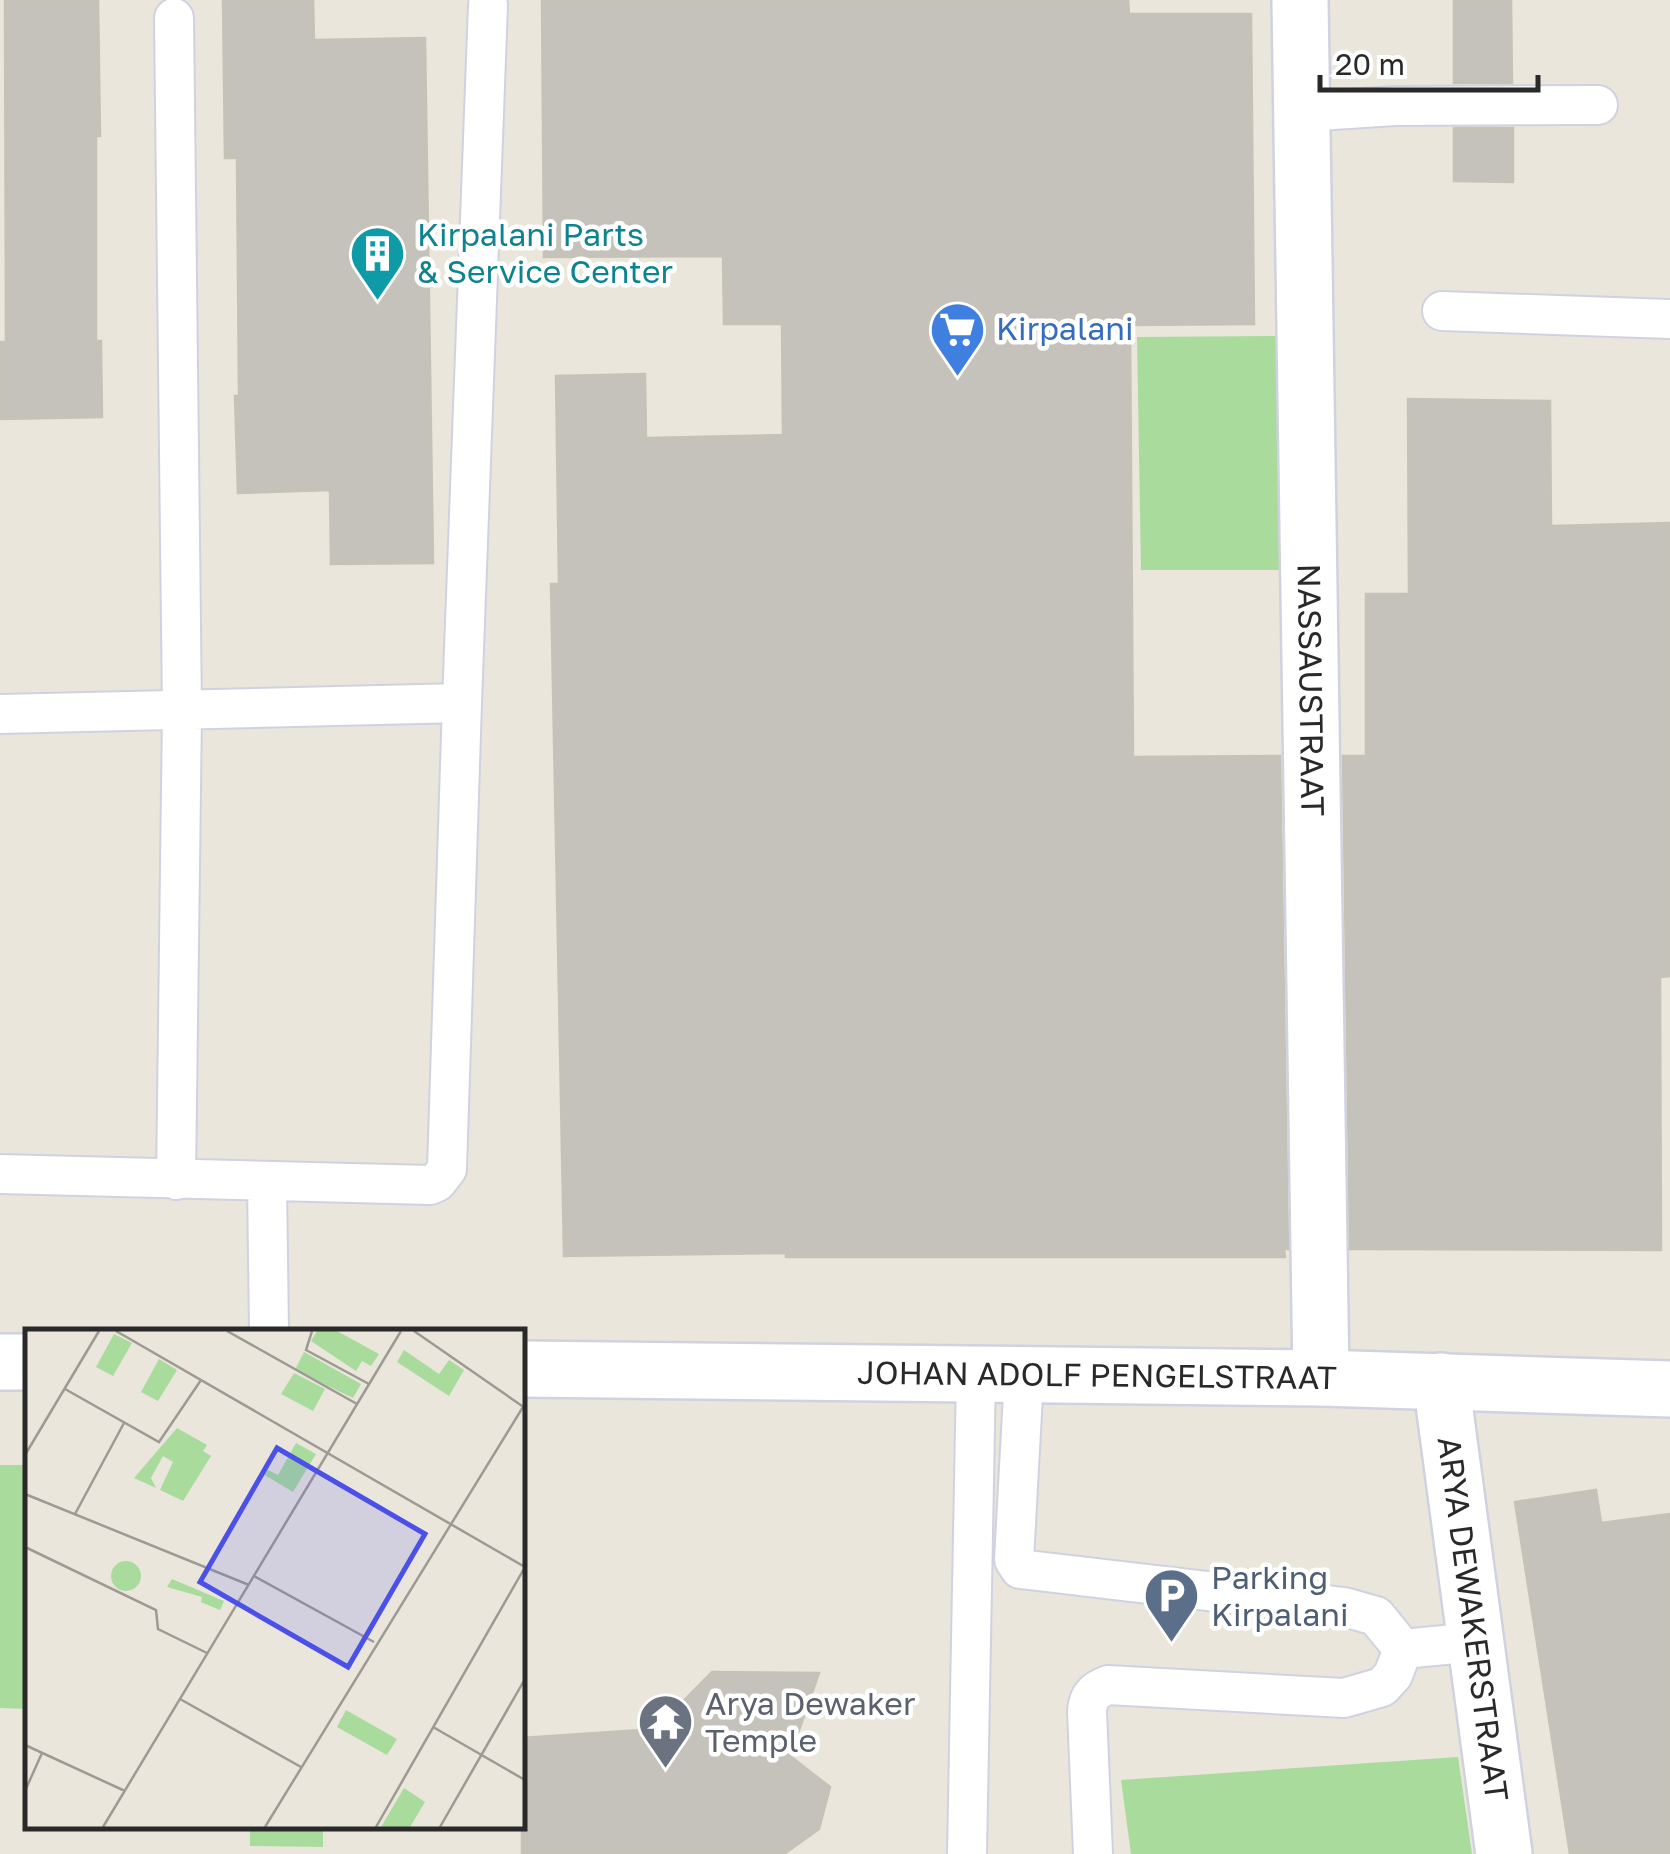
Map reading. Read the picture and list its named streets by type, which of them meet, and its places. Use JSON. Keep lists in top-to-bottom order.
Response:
{
  "streets": {
    "street": ["NASSAUSTRAAT", "JOHAN ADOLF PENGELSTRAAT", "ARYA DEWAKERSTRAAT"]
  },
  "crossings": [
    ["NASSAUSTRAAT", "JOHAN ADOLF PENGELSTRAAT"],
    ["JOHAN ADOLF PENGELSTRAAT", "ARYA DEWAKERSTRAAT"]
  ],
  "places": {
    "building": ["Kirpalani Parts & Service Center"],
    "supermarket": ["Kirpalani"],
    "parking": ["Parking Kirpalani"],
    "temple": ["Arya Dewaker Temple"]
  },
  "scale_bar": "20 m"
}
